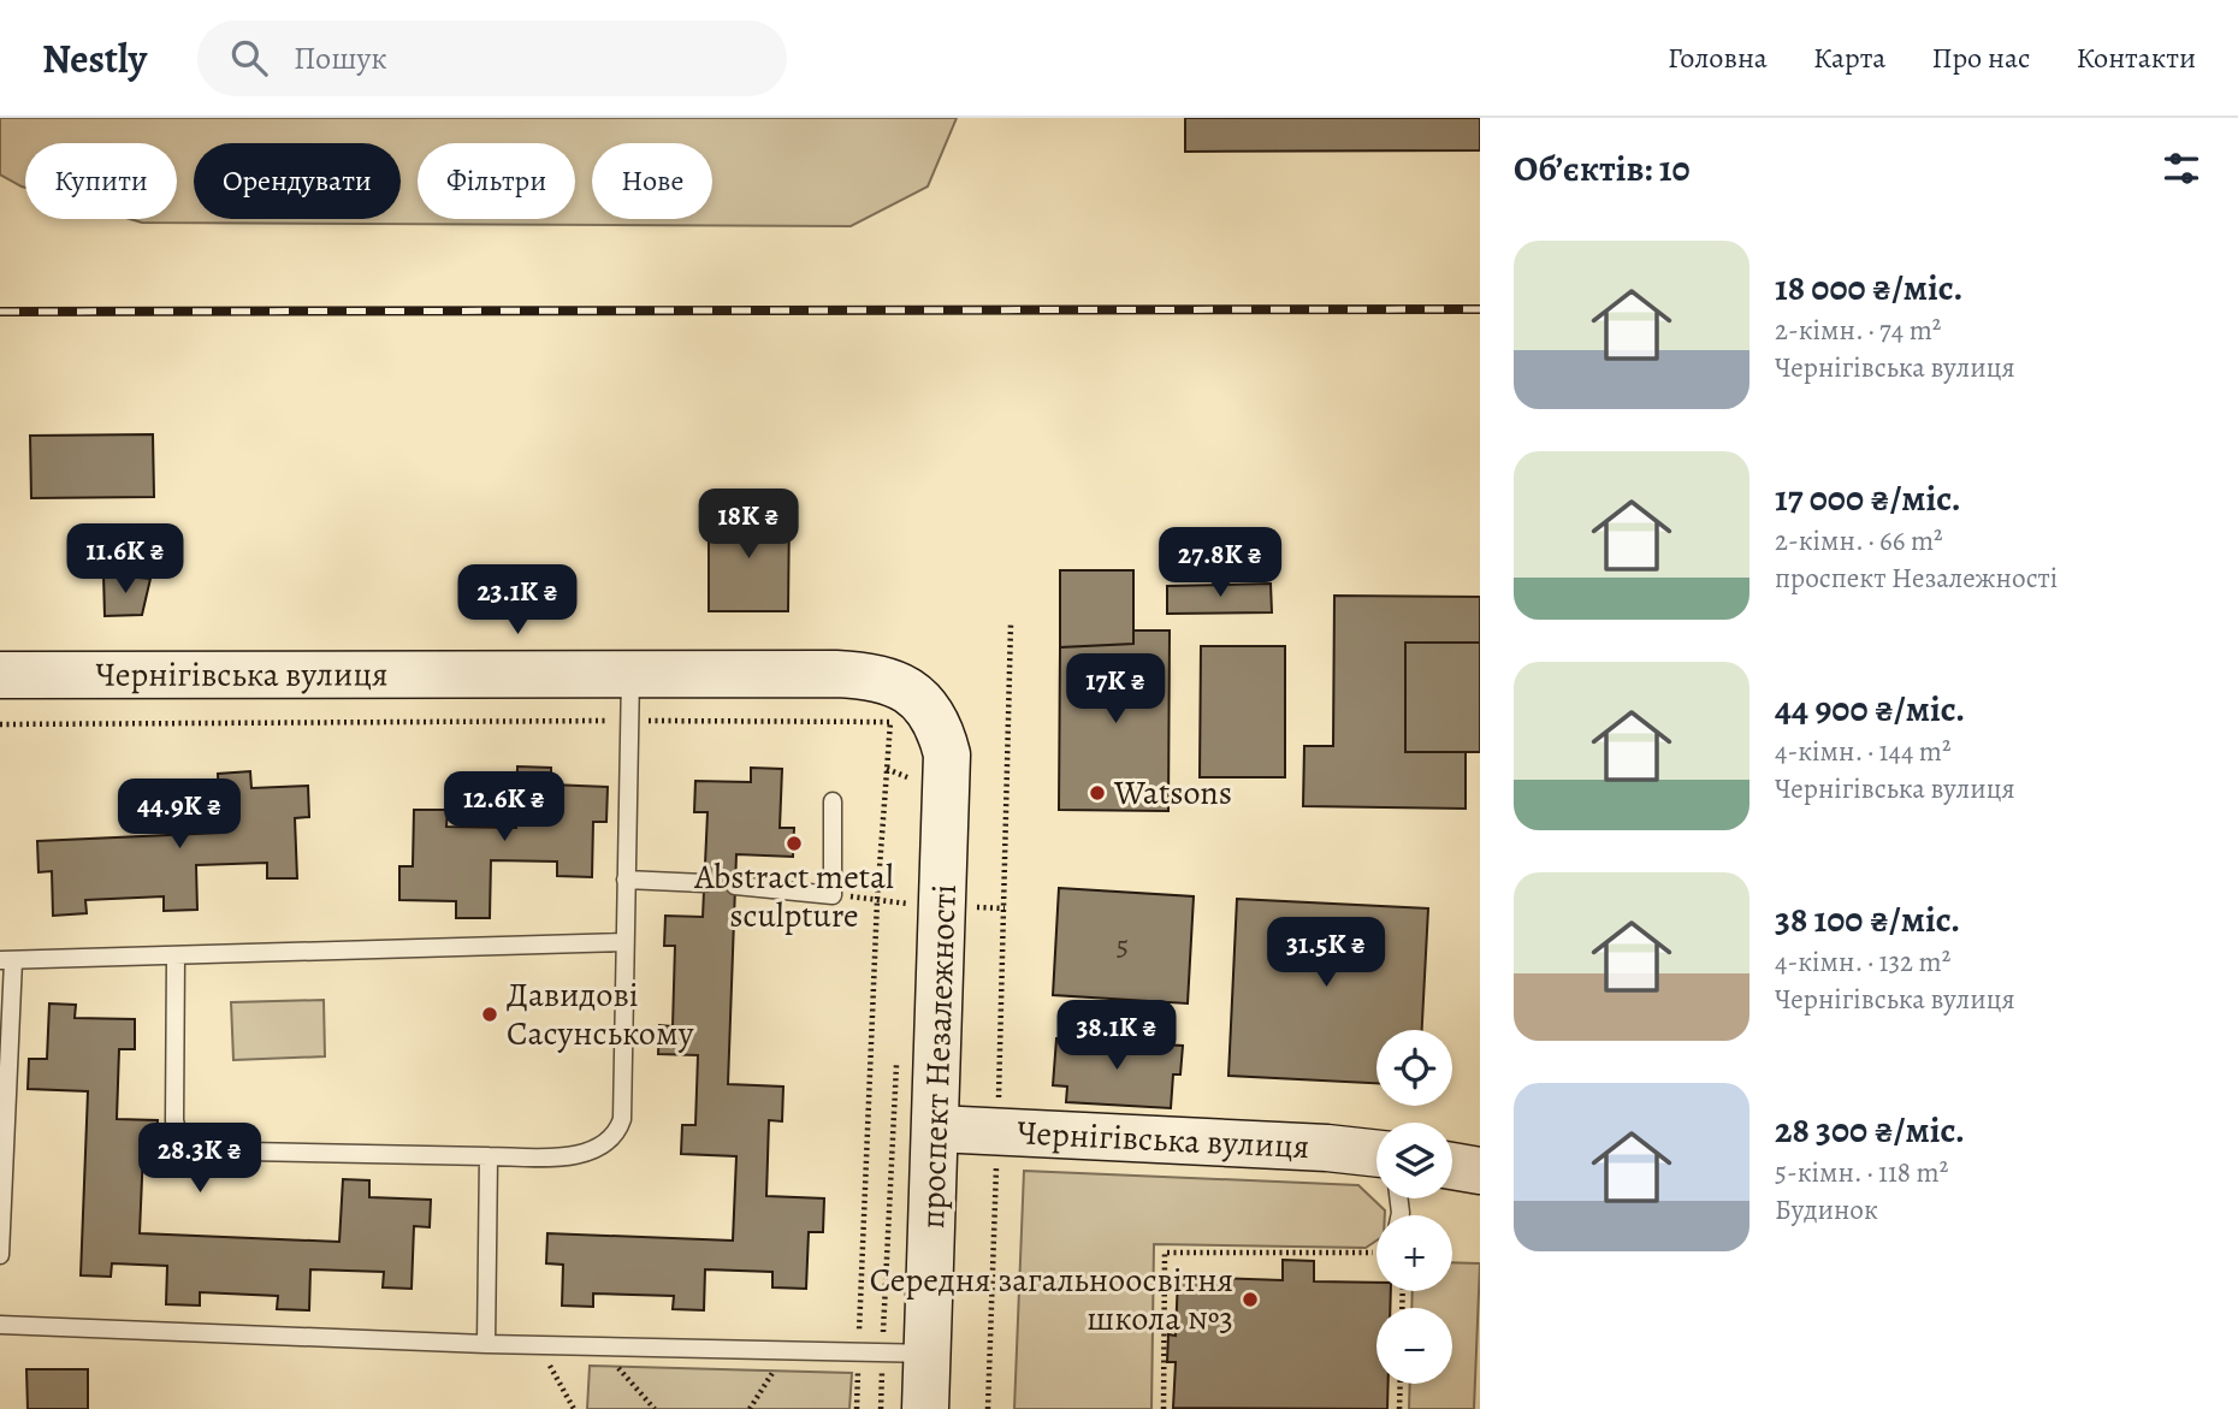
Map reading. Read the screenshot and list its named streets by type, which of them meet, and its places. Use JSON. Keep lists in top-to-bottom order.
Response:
{
  "streets": {
    "street": ["Чернігівська вулиця", "проспект Незалежності"]
  },
  "crossings": [
    ["Чернігівська вулиця", "проспект Незалежності"]
  ],
  "places": [
    "Watsons",
    "Abstract metal sculpture",
    "Давидові Сасунському",
    "Середня загальноосвітня школа №3"
  ],
  "house_numbers": ["5"],
  "page": {
    "header": "Nestly",
    "search": "Пошук",
    "nav": [
      "Головна",
      "Карта",
      "Про нас",
      "Контакти"
    ],
    "heading": "Об’єктів: 10",
    "chip": [
      "Купити",
      "Орендувати",
      "Фільтри",
      "Нове"
    ],
    "list": [
      {
        "name": "18 000 ₴/міс.",
        "note": "2-кімн. · 74 m² · Чернігівська вулиця"
      },
      {
        "name": "17 000 ₴/міс.",
        "note": "2-кімн. · 66 m² · проспект Незалежності"
      },
      {
        "name": "44 900 ₴/міс.",
        "note": "4-кімн. · 144 m² · Чернігівська вулиця"
      },
      {
        "name": "38 100 ₴/міс.",
        "note": "4-кімн. · 132 m² · Чернігівська вулиця"
      },
      {
        "name": "28 300 ₴/міс.",
        "note": "5-кімн. · 118 m² · Будинок"
      }
    ],
    "price": [
      "18K ₴",
      "11.6K ₴",
      "27.8K ₴",
      "23.1K ₴",
      "17K ₴",
      "12.6K ₴",
      "44.9K ₴",
      "31.5K ₴",
      "38.1K ₴",
      "28.3K ₴"
    ],
    "map_buttons": ["+", "−"]
  }
}
